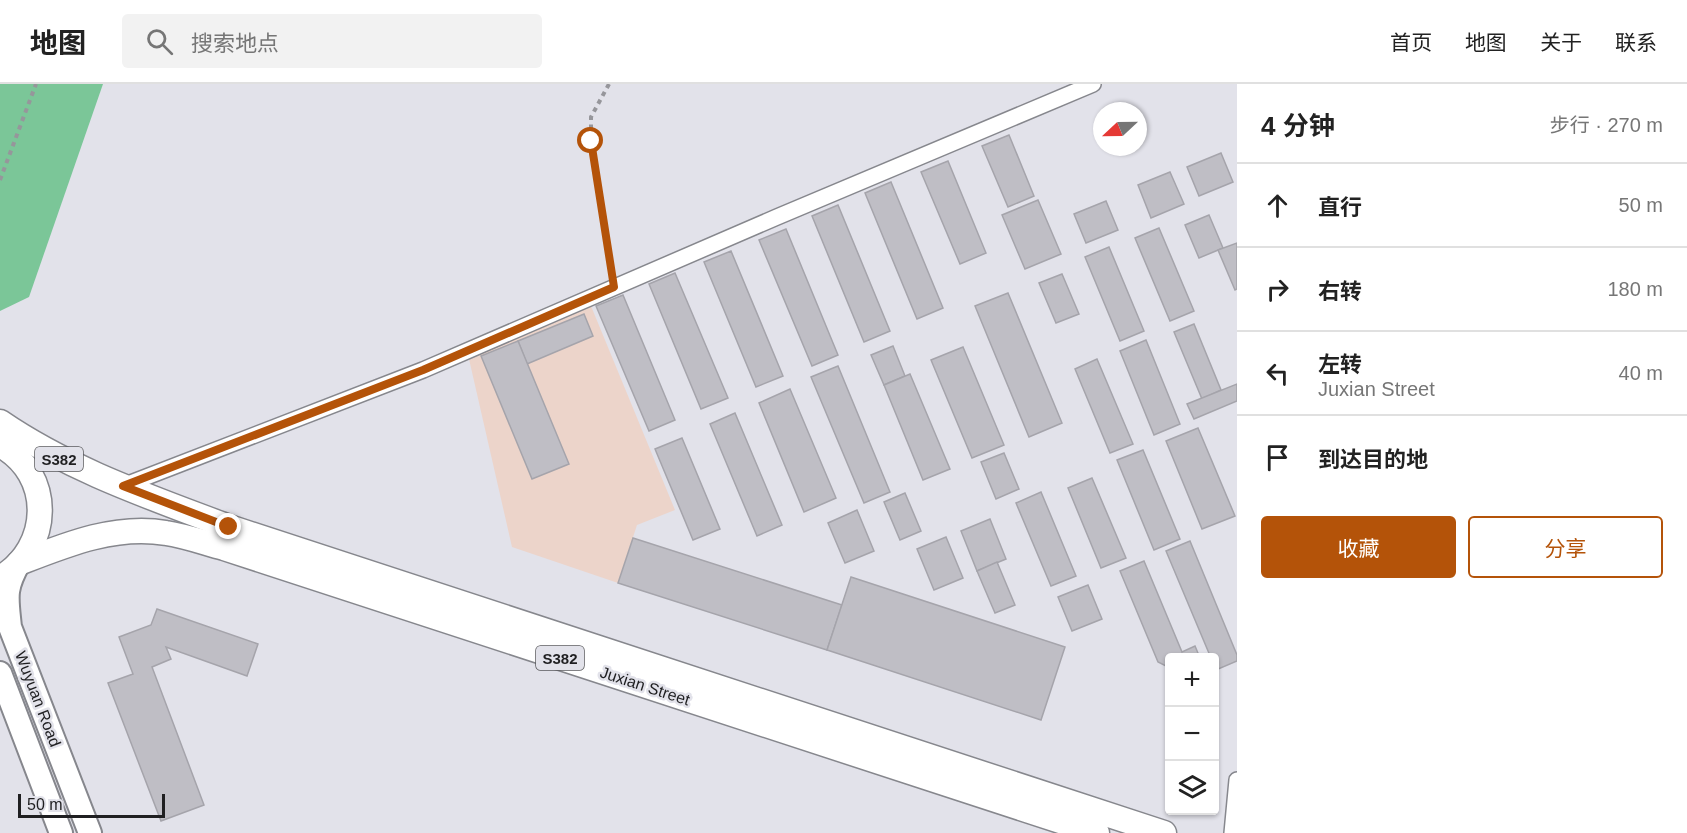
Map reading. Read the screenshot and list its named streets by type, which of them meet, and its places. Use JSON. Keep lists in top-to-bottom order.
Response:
{
  "streets": {
    "main road": ["S382", "Juxian Street", "Wuyuan Road"]
  },
  "crossings": [
    ["S382", "Juxian Street"],
    ["S382", "Wuyuan Road"],
    ["Juxian Street", "Wuyuan Road"]
  ],
  "scale_bar": "50 m",
  "north": "left",
  "page": {
    "header": "地图",
    "search": "搜索地点",
    "nav": [
      "首页",
      "地图",
      "关于",
      "联系"
    ],
    "heading": ["4 分钟", "步行 · 270 m"],
    "list": [
      ["直行", "50 m"],
      ["右转", "180 m"],
      ["左转", "Juxian Street", "40 m"],
      "到达目的地"
    ],
    "buttons": ["收藏", "分享"],
    "map_buttons": ["+", "−"],
    "scale": "50 m"
  }
}
